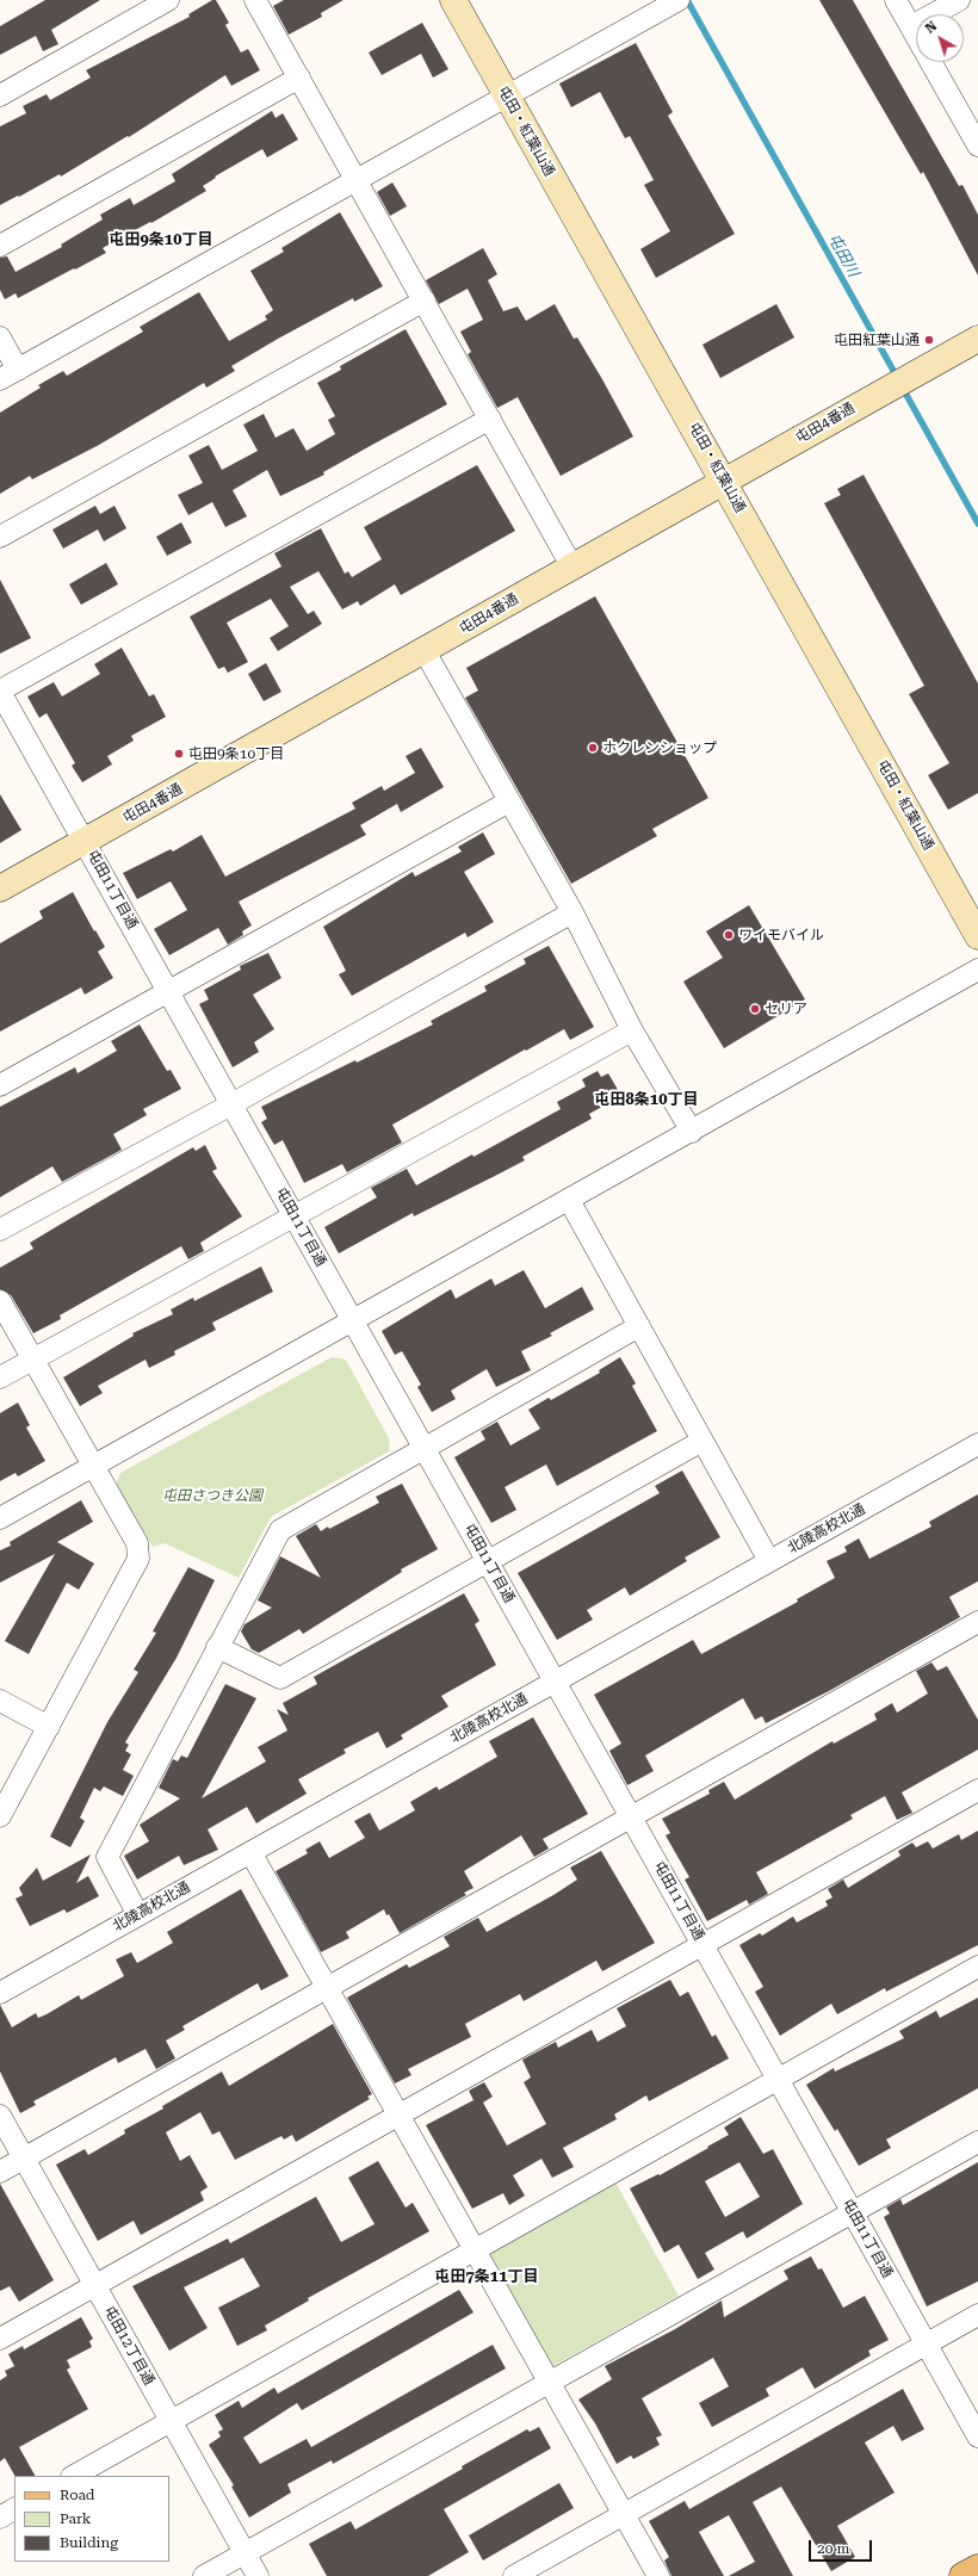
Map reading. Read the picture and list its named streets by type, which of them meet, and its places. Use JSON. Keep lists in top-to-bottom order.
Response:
{
  "streets": {
    "street": [
      "屯田・紅葉山通",
      "屯田4番通",
      "屯田11丁目通",
      "北陵高校北通",
      "屯田12丁目通"
    ]
  },
  "crossings": [
    ["屯田・紅葉山通", "屯田4番通"],
    ["屯田4番通", "屯田11丁目通"],
    ["屯田11丁目通", "北陵高校北通"]
  ],
  "districts": ["屯田9条10丁目", "屯田8条10丁目", "屯田7条11丁目"],
  "water": ["屯田川"],
  "parks": ["屯田さつき公園"],
  "places": [
    "屯田紅葉山通",
    "ホクレンショップ",
    "屯田9条10丁目",
    "ワイモバイル",
    "セリア"
  ],
  "legend": ["Road", "Park", "Building"],
  "scale_bar": "20 m",
  "north": "top left"
}
